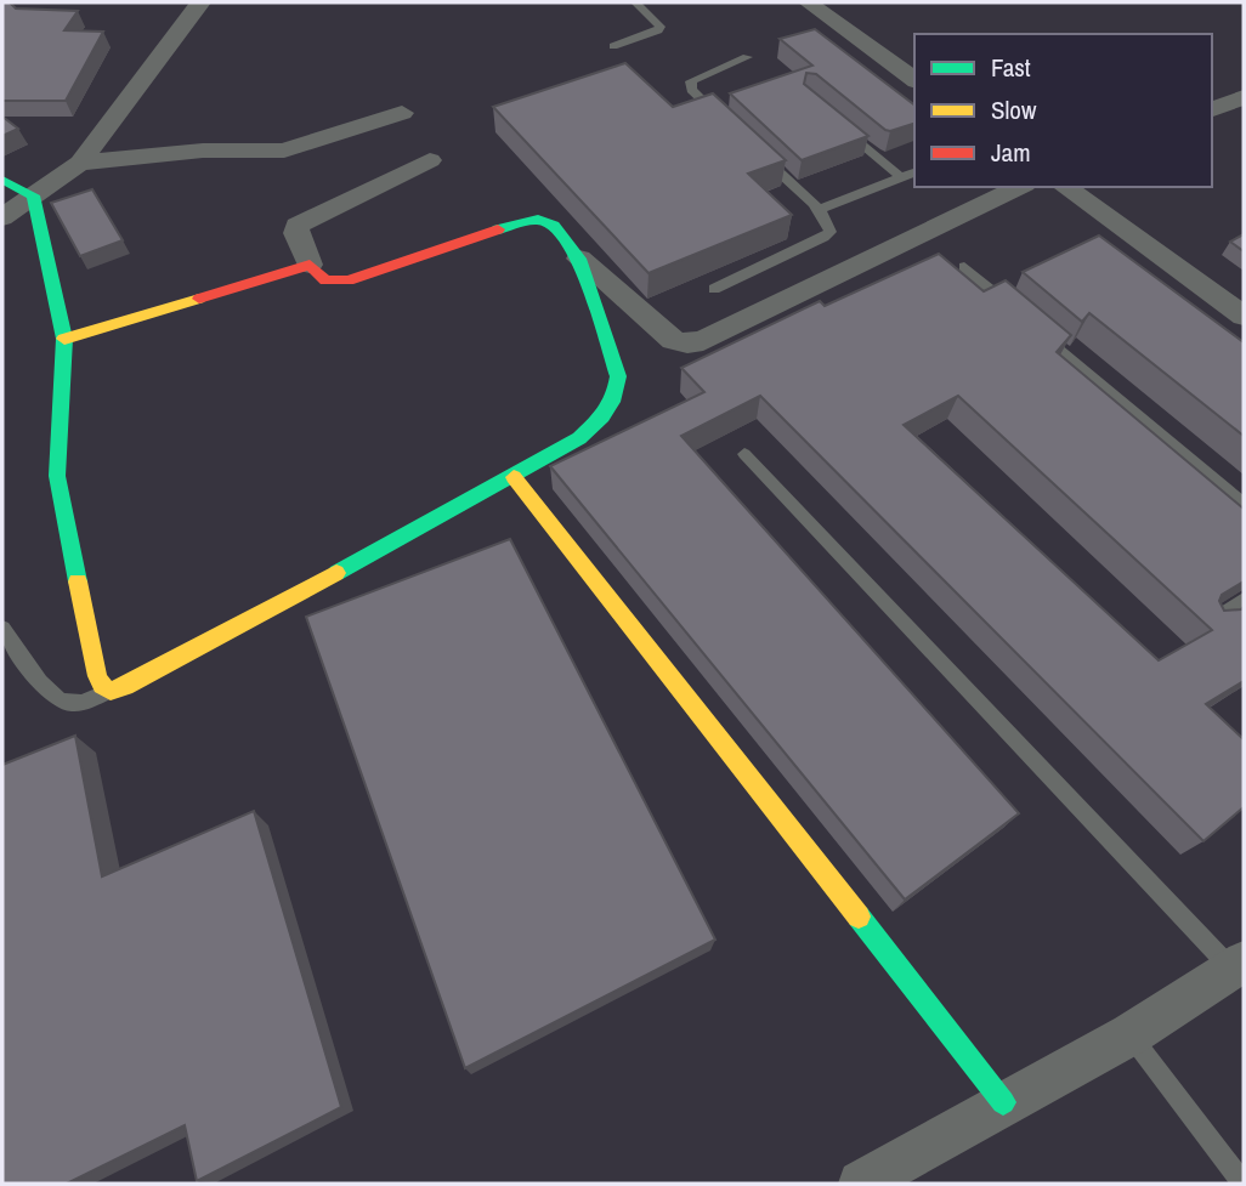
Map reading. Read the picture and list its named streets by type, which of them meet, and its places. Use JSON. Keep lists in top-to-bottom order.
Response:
{
  "legend": ["Fast", "Slow", "Jam"]
}
